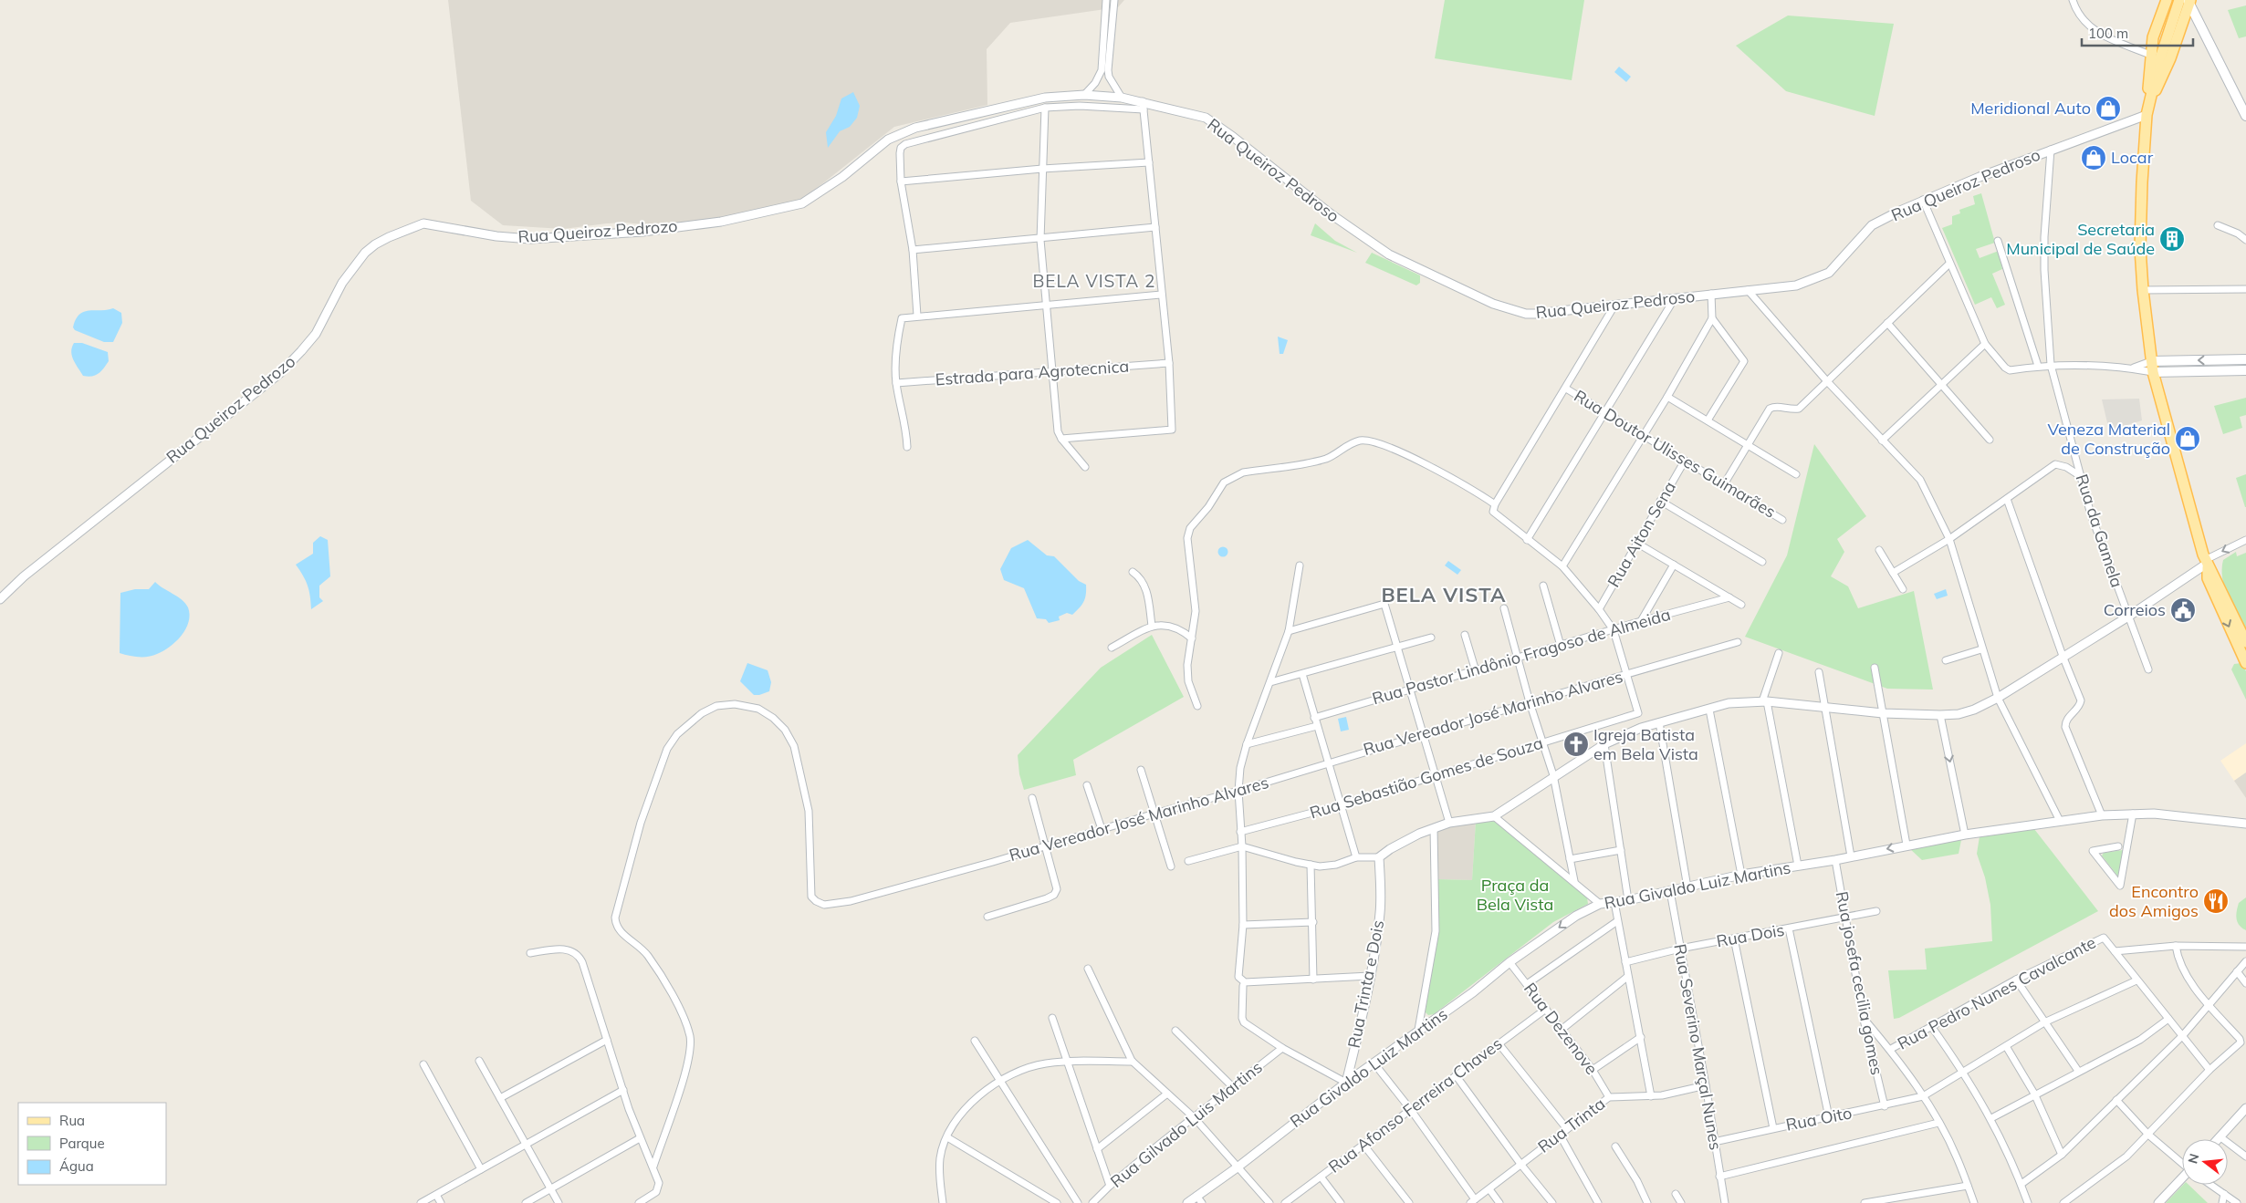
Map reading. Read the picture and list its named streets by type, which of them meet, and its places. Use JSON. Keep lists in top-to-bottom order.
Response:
{
  "streets": {
    "street": [
      "Rua Queiroz Pedroso",
      "Rua Queiroz Pedrozo",
      "Estrada para Agrotecnica",
      "Rua Doutor Ulisses Guimarães",
      "Rua da Gamela",
      "Rua Aiton Sena",
      "Rua Pastor Lindônio Fragoso de Almeida",
      "Rua Vereador José Marinho Alvares",
      "Rua Sebastião Gomes de Souza",
      "Rua Givaldo Luiz Martins",
      "Rua Dois",
      "Rua josefa cecilia gomes",
      "Rua Trinta e Dois",
      "Rua Pedro Nunes Cavalcante",
      "Rua Dezenove",
      "Rua Severino Marçal Nunes",
      "Rua Afonso Ferreira Chaves",
      "Rua Oito",
      "Rua Gilvado Luis Martins",
      "Rua Trinta"
    ]
  },
  "crossings": [
    ["Rua Queiroz Pedroso", "Rua Queiroz Pedrozo"],
    ["Rua Queiroz Pedroso", "Rua da Gamela"],
    ["Rua Doutor Ulisses Guimarães", "Rua Aiton Sena"],
    ["Rua Vereador José Marinho Alvares", "Rua Sebastião Gomes de Souza"],
    ["Rua Givaldo Luiz Martins", "Rua josefa cecilia gomes"],
    ["Rua Givaldo Luiz Martins", "Rua Trinta e Dois"],
    ["Rua Givaldo Luiz Martins", "Rua Dezenove"],
    ["Rua Givaldo Luiz Martins", "Rua Severino Marçal Nunes"],
    ["Rua Dois", "Rua josefa cecilia gomes"],
    ["Rua Dois", "Rua Severino Marçal Nunes"],
    ["Rua josefa cecilia gomes", "Rua Oito"],
    ["Rua Pedro Nunes Cavalcante", "Rua Oito"],
    ["Rua Dezenove", "Rua Afonso Ferreira Chaves"],
    ["Rua Dezenove", "Rua Trinta"],
    ["Rua Severino Marçal Nunes", "Rua Oito"],
    ["Rua Severino Marçal Nunes", "Rua Trinta"]
  ],
  "districts": ["BELA VISTA 2", "BELA VISTA"],
  "parks": ["Praça da Bela Vista"],
  "places": {
    "shop": ["Meridional Auto", "Locar", "Veneza Material de Construção"],
    "building": ["Secretaria Municipal de Saúde"],
    "public building": ["Correios"],
    "church": ["Igreja Batista em Bela Vista"],
    "restaurant": ["Encontro dos Amigos"]
  },
  "legend": ["Rua", "Parque", "Água"],
  "scale_bar": "100 m",
  "north": "left"
}
